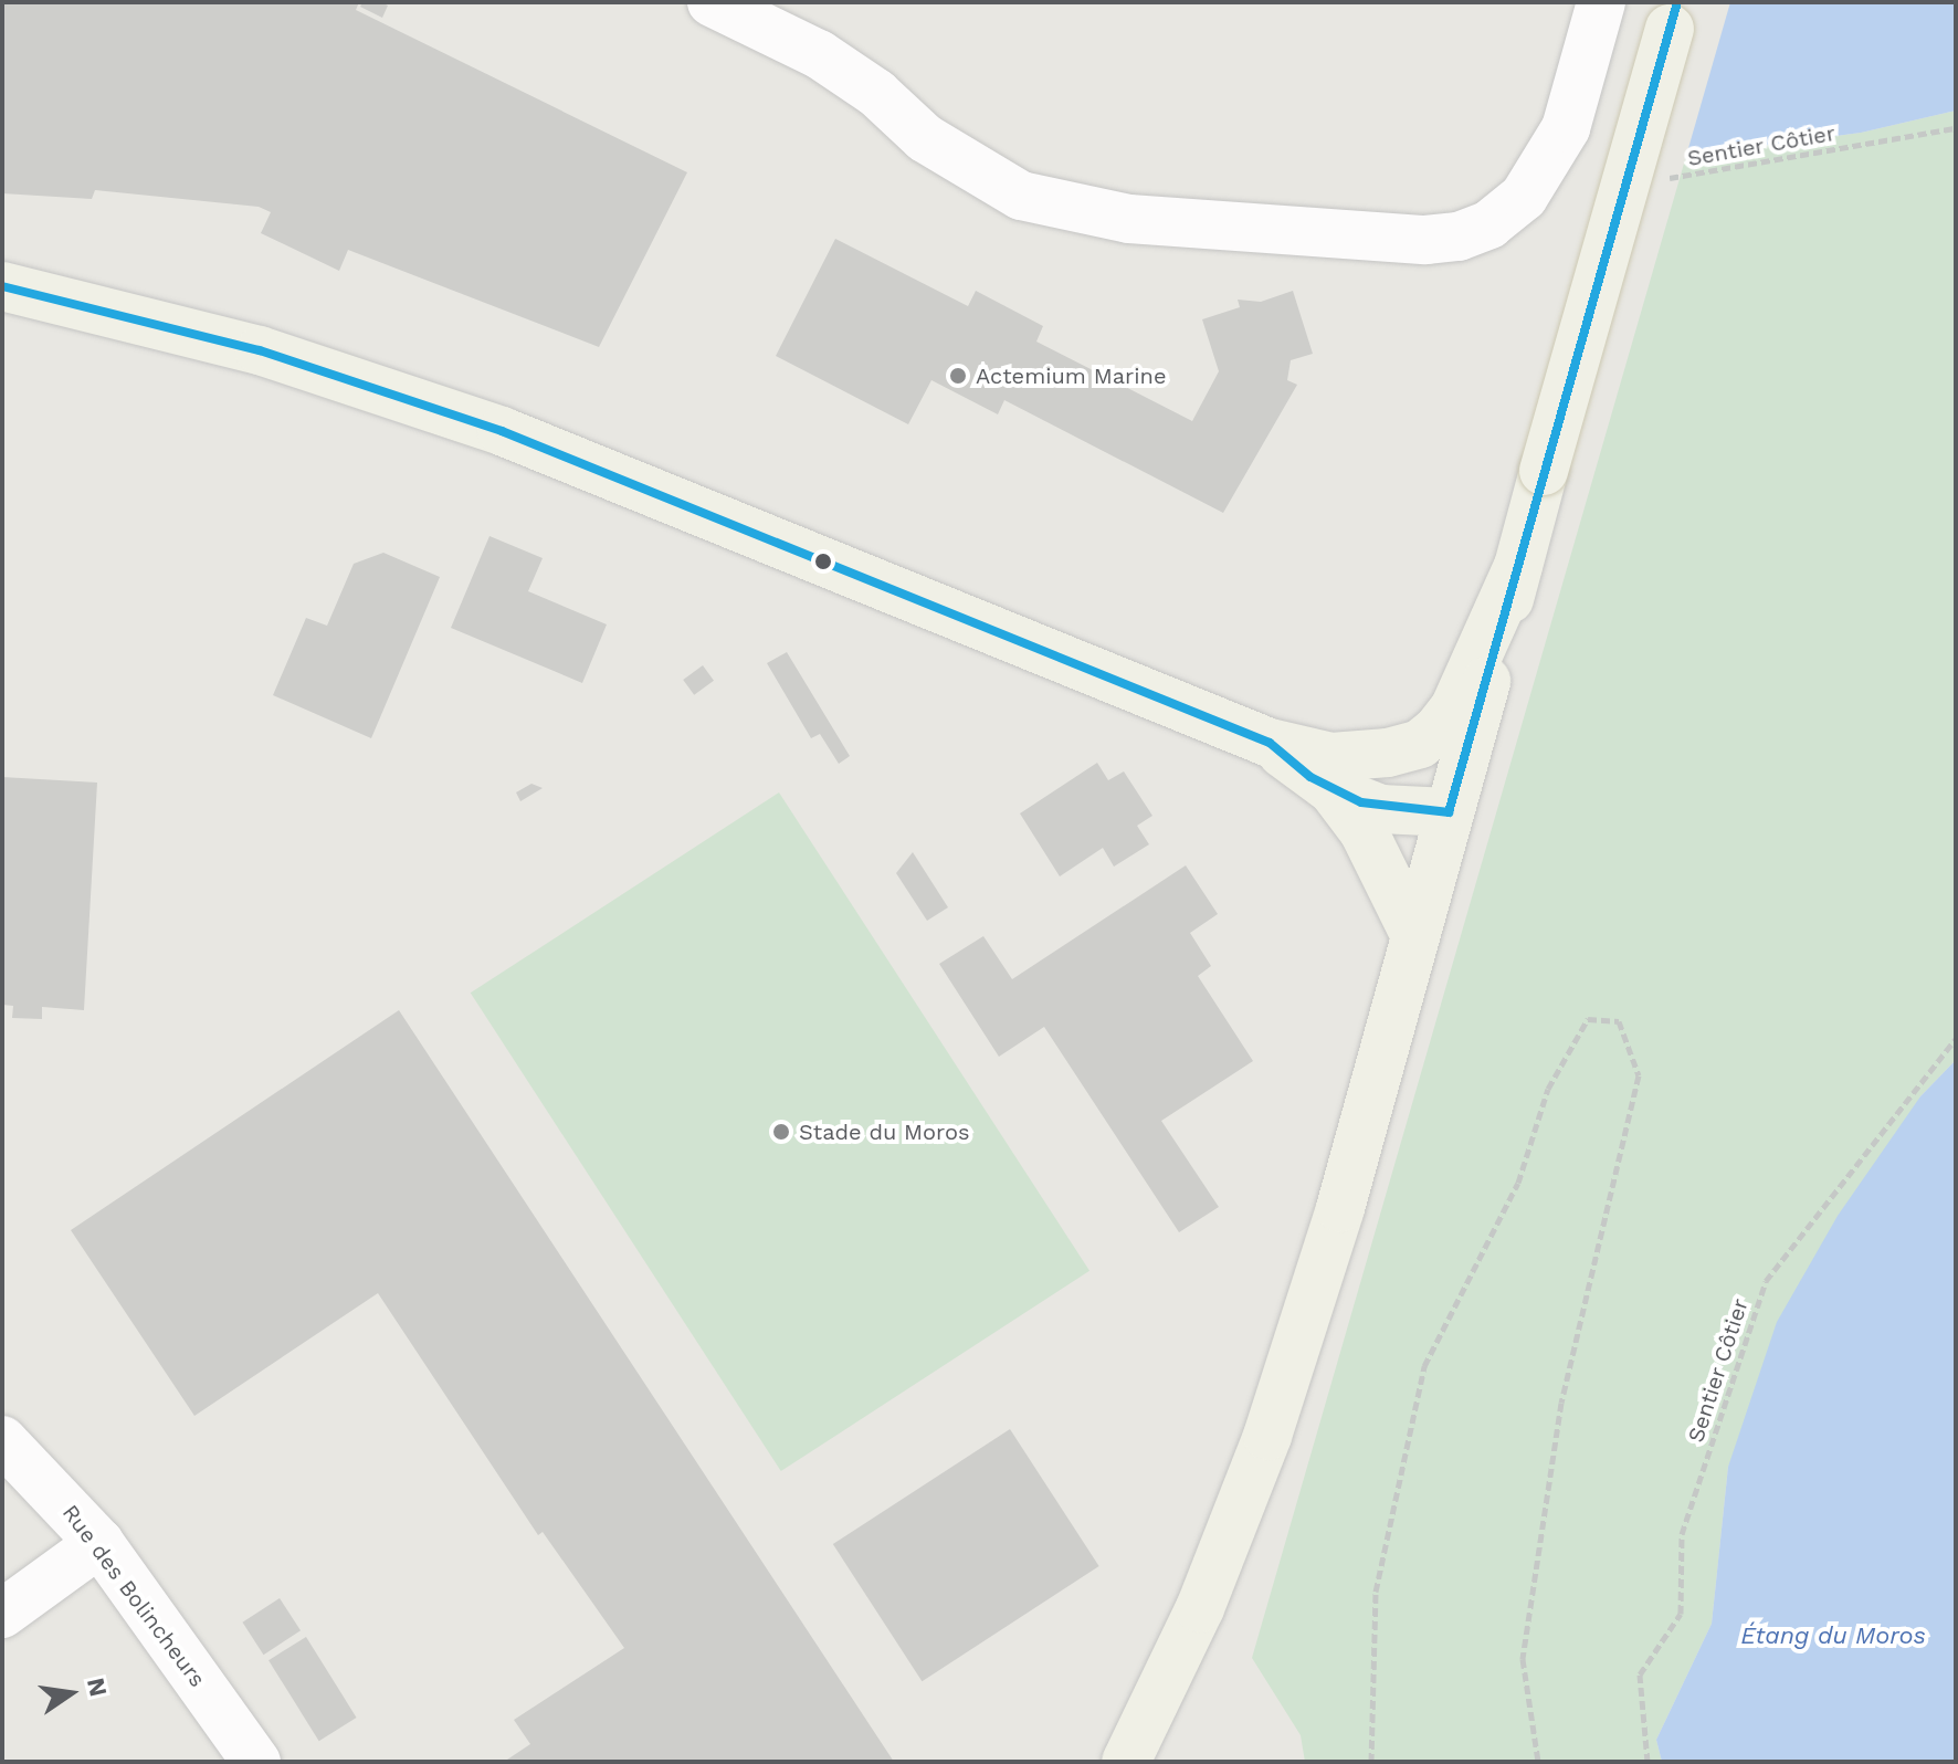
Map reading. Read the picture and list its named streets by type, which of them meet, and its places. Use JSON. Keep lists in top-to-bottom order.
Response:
{
  "streets": {
    "street": ["Rue des Bolincheurs"],
    "path": ["Sentier Côtier"]
  },
  "water": ["Étang du Moros"],
  "places": ["Actemium Marine", "Stade du Moros"],
  "north": "right"
}
